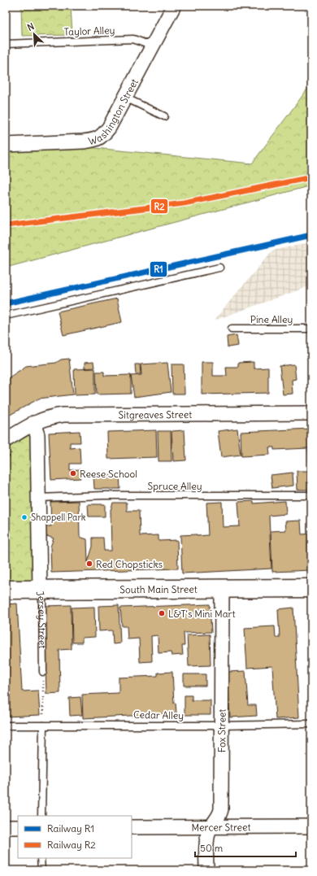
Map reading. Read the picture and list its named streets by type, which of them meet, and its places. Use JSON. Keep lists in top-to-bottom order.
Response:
{
  "streets": {
    "main road": ["South Main Street"],
    "street": [
      "Washington Street",
      "Sitgreaves Street",
      "Jersey Street",
      "Fox Street",
      "Mercer Street"
    ],
    "lane": [
      "Taylor Alley",
      "Pine Alley",
      "Spruce Alley",
      "Cedar Alley"
    ]
  },
  "crossings": [
    ["Taylor Alley", "Washington Street"],
    ["Sitgreaves Street", "Jersey Street"],
    ["Spruce Alley", "Jersey Street"],
    ["South Main Street", "Jersey Street"],
    ["South Main Street", "Fox Street"],
    ["Cedar Alley", "Fox Street"],
    ["Fox Street", "Mercer Street"]
  ],
  "places": [
    "Reese School",
    "Shappell Park",
    "Red Chopsticks",
    "L&T's Mini Mart"
  ],
  "lines": ["rail line R2", "rail line R1"],
  "legend": ["Railway R1", "Railway R2"],
  "scale_bar": "50 m",
  "north": "top left"
}
